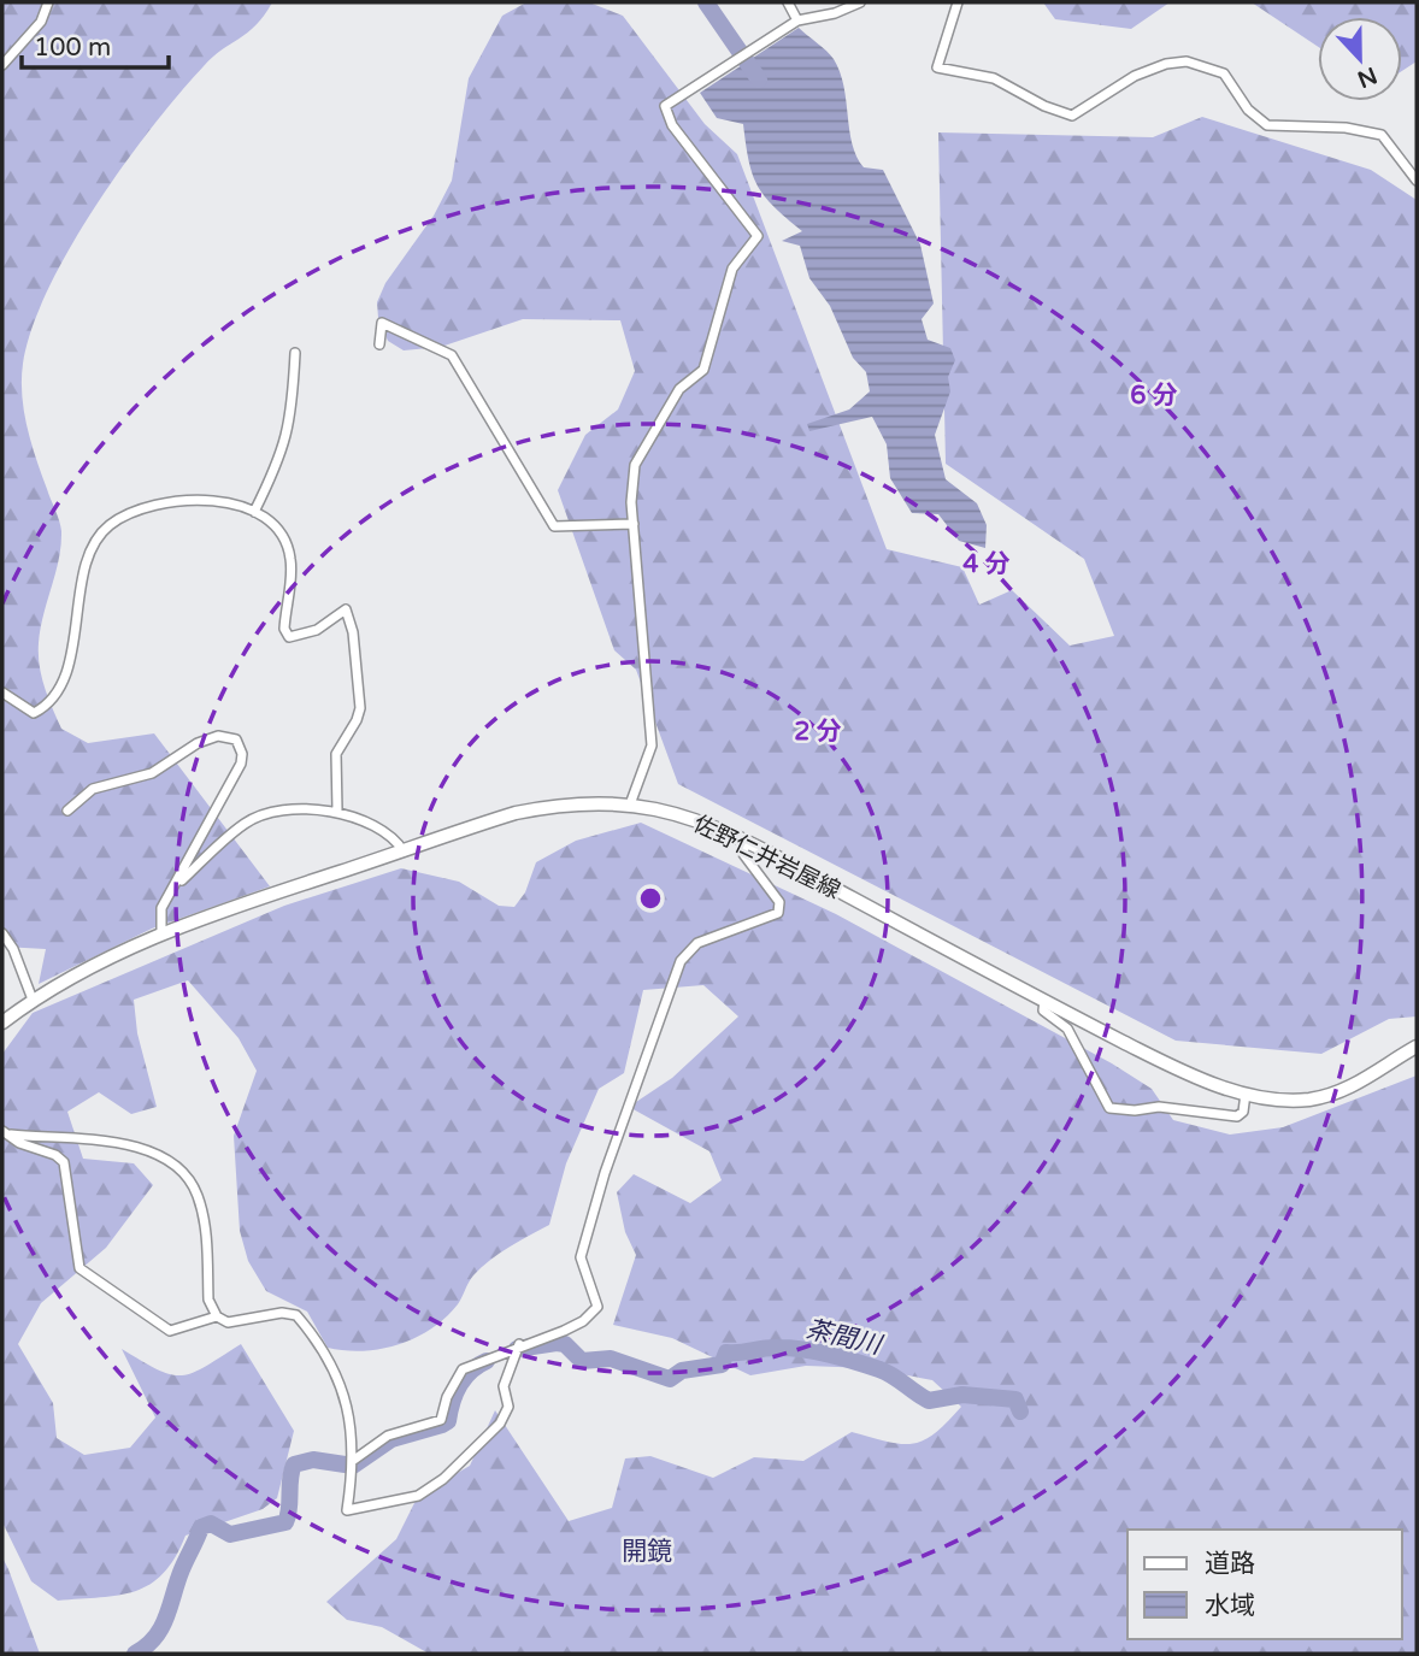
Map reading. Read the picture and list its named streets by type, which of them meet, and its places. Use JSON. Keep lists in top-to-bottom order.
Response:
{
  "streets": {
    "main road": ["佐野仁井岩屋線"]
  },
  "districts": ["開鏡"],
  "water": ["茶間川"],
  "legend": ["道路", "水域"],
  "scale_bar": "100 m",
  "north": "bottom",
  "rings": ["6 分", "4 分", "2 分"]
}
